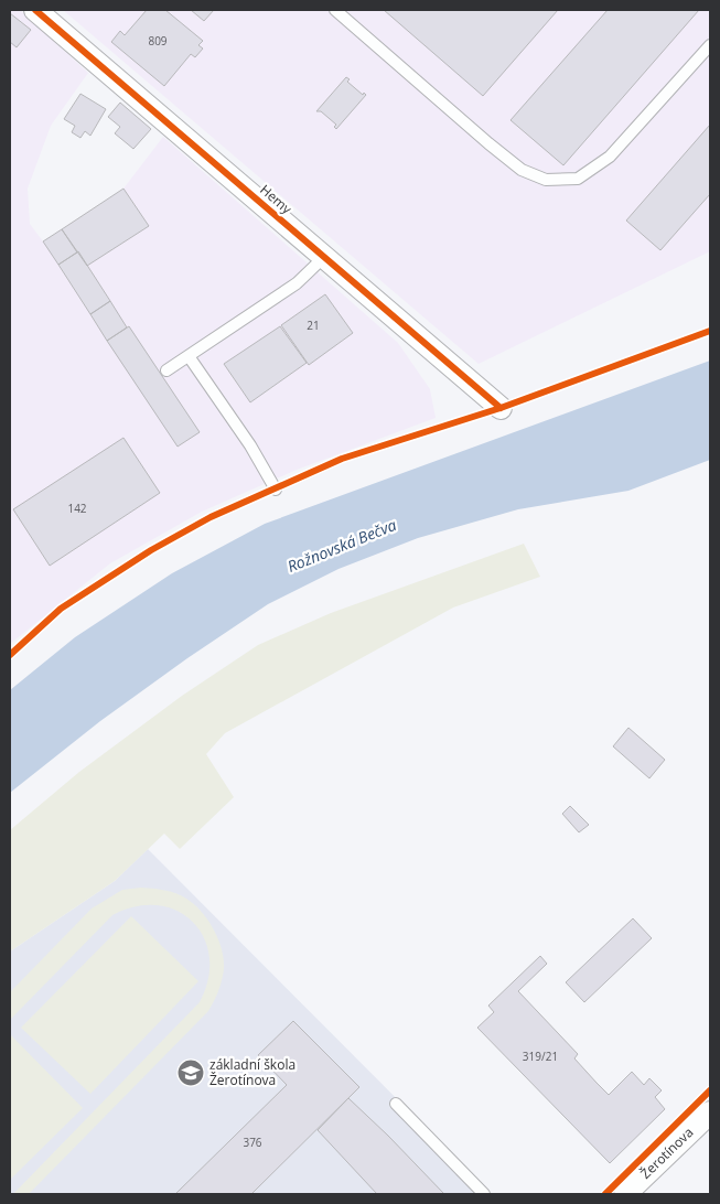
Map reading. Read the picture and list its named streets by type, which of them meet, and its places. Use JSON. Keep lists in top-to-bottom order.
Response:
{
  "streets": {
    "street": ["Hemy", "Žerotínova"]
  },
  "water": ["Rožnovská Bečva"],
  "places": {
    "school or university": ["základní škola Žerotínova"]
  },
  "house_numbers": [
    "809",
    "21",
    "142",
    "319/21",
    "376"
  ]
}
